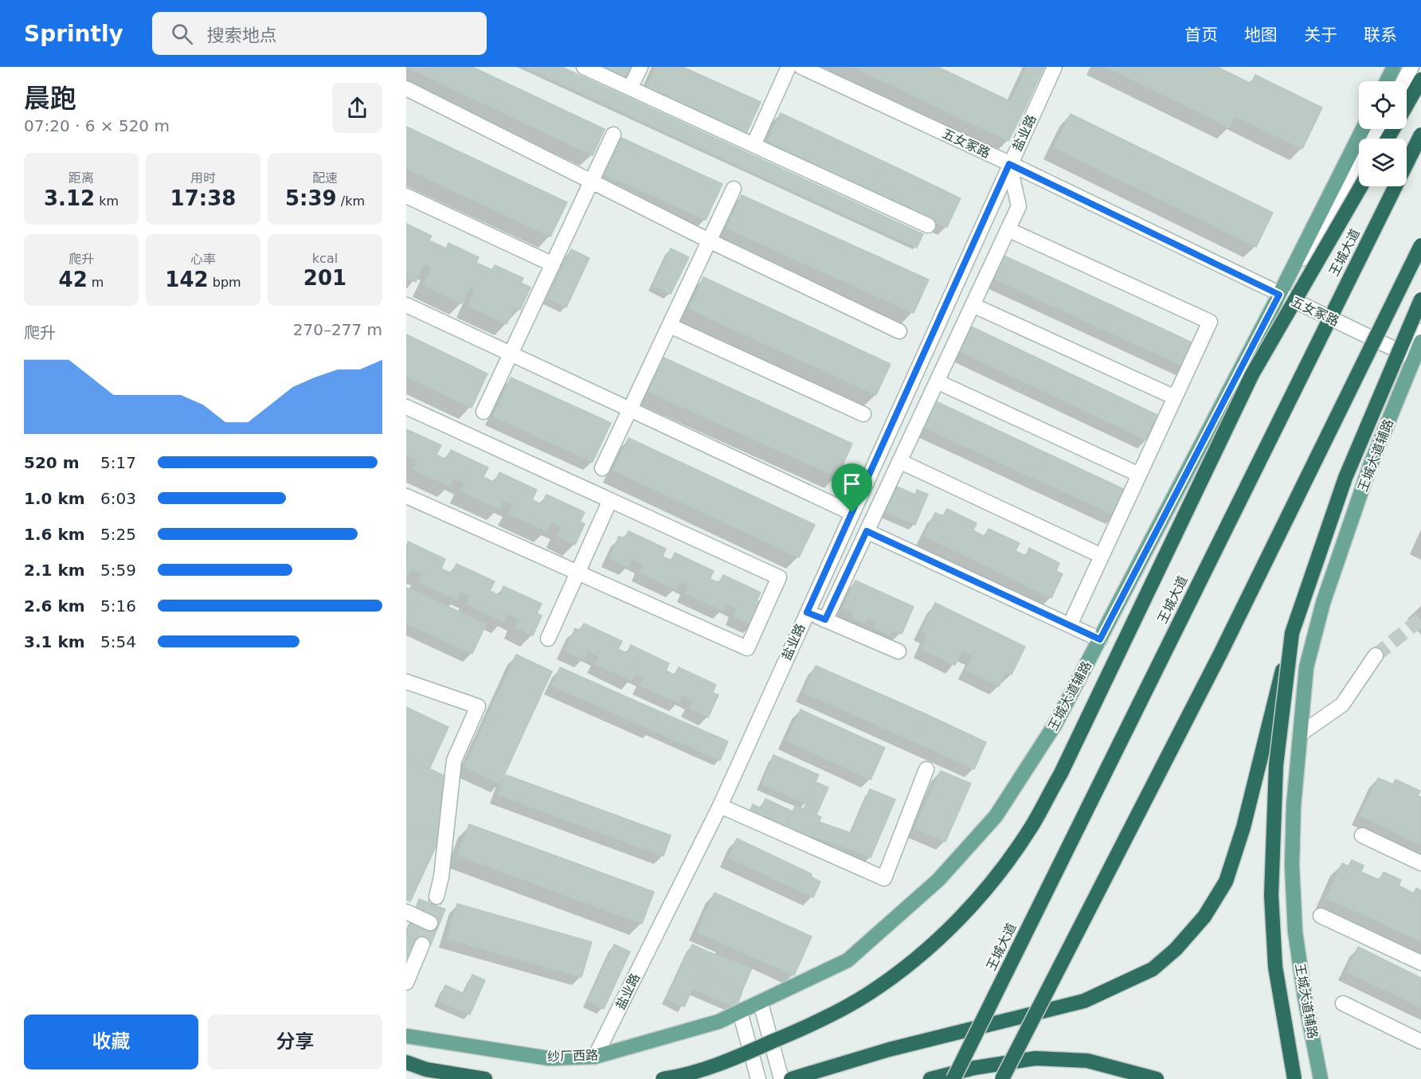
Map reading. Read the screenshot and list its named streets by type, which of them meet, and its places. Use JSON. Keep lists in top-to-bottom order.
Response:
{
  "streets": {
    "highway": ["王城大道"],
    "main road": ["王城大道辅路", "纱厂西路"],
    "street": ["盐业路", "五女冢路"]
  },
  "crossings": [
    ["盐业路", "五女冢路"],
    ["盐业路", "纱厂西路"],
    ["五女冢路", "王城大道辅路"],
    ["王城大道辅路", "纱厂西路"]
  ],
  "page": {
    "header": "Sprintly",
    "search": "搜索地点",
    "nav": [
      "首页",
      "地图",
      "关于",
      "联系"
    ],
    "heading": ["晨跑", "07:20 · 6 × 520 m"],
    "stats": [
      ["距离", "3.12 km"],
      ["用时", "17:38"],
      ["配速", "5:39 /km"],
      ["爬升", "42 m"],
      ["心率", "142 bpm"],
      ["kcal", "201"]
    ],
    "chart": ["爬升", "270–277 m"],
    "list": [
      {
        "name": "520 m",
        "note": "5:17"
      },
      {
        "name": "1.0 km",
        "note": "6:03"
      },
      {
        "name": "1.6 km",
        "note": "5:25"
      },
      {
        "name": "2.1 km",
        "note": "5:59"
      },
      {
        "name": "2.6 km",
        "note": "5:16"
      },
      {
        "name": "3.1 km",
        "note": "5:54"
      }
    ],
    "buttons": ["收藏", "分享"]
  }
}
